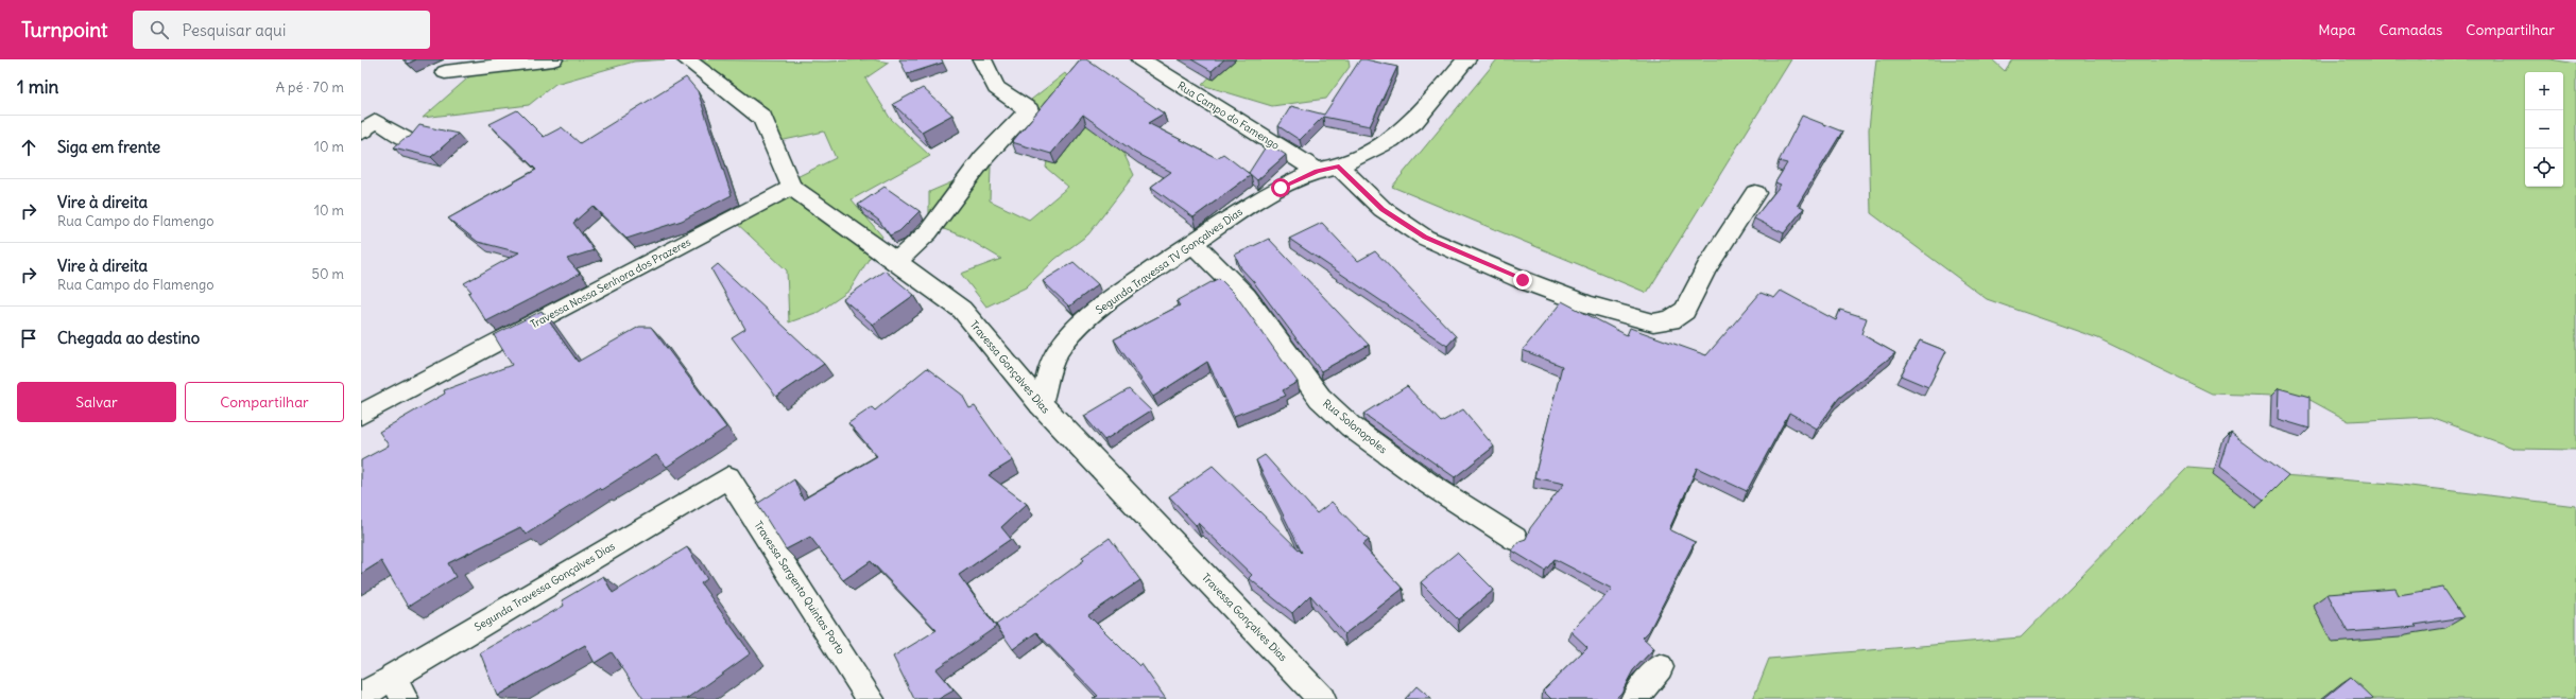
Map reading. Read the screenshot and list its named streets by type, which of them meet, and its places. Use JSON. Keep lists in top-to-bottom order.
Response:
{
  "streets": {
    "street": [
      "Rua Campo do Famengo",
      "Segunda Travessa TV Gonçalves Dias",
      "Travessa Nossa Senhora dos Prazeres",
      "Travessa Gonçalves Dias",
      "Rua Solonopoles",
      "Segunda Travessa Gonçalves Dias",
      "Travessa Sargento Quintas Porto"
    ]
  },
  "crossings": [
    ["Rua Campo do Famengo", "Segunda Travessa TV Gonçalves Dias"],
    ["Segunda Travessa TV Gonçalves Dias", "Travessa Gonçalves Dias"],
    ["Segunda Travessa TV Gonçalves Dias", "Rua Solonopoles"],
    ["Travessa Nossa Senhora dos Prazeres", "Travessa Gonçalves Dias"],
    ["Segunda Travessa Gonçalves Dias", "Travessa Sargento Quintas Porto"]
  ],
  "page": {
    "header": "Turnpoint",
    "search": "Pesquisar aqui",
    "nav": ["Mapa", "Camadas", "Compartilhar"],
    "heading": ["1 min", "A pé · 70 m"],
    "map_buttons": ["+", "−"],
    "list": [
      ["Siga em frente", "10 m"],
      ["Vire à direita", "Rua Campo do Flamengo", "10 m"],
      ["Vire à direita", "Rua Campo do Flamengo", "50 m"],
      "Chegada ao destino"
    ],
    "buttons": ["Salvar", "Compartilhar"]
  }
}
